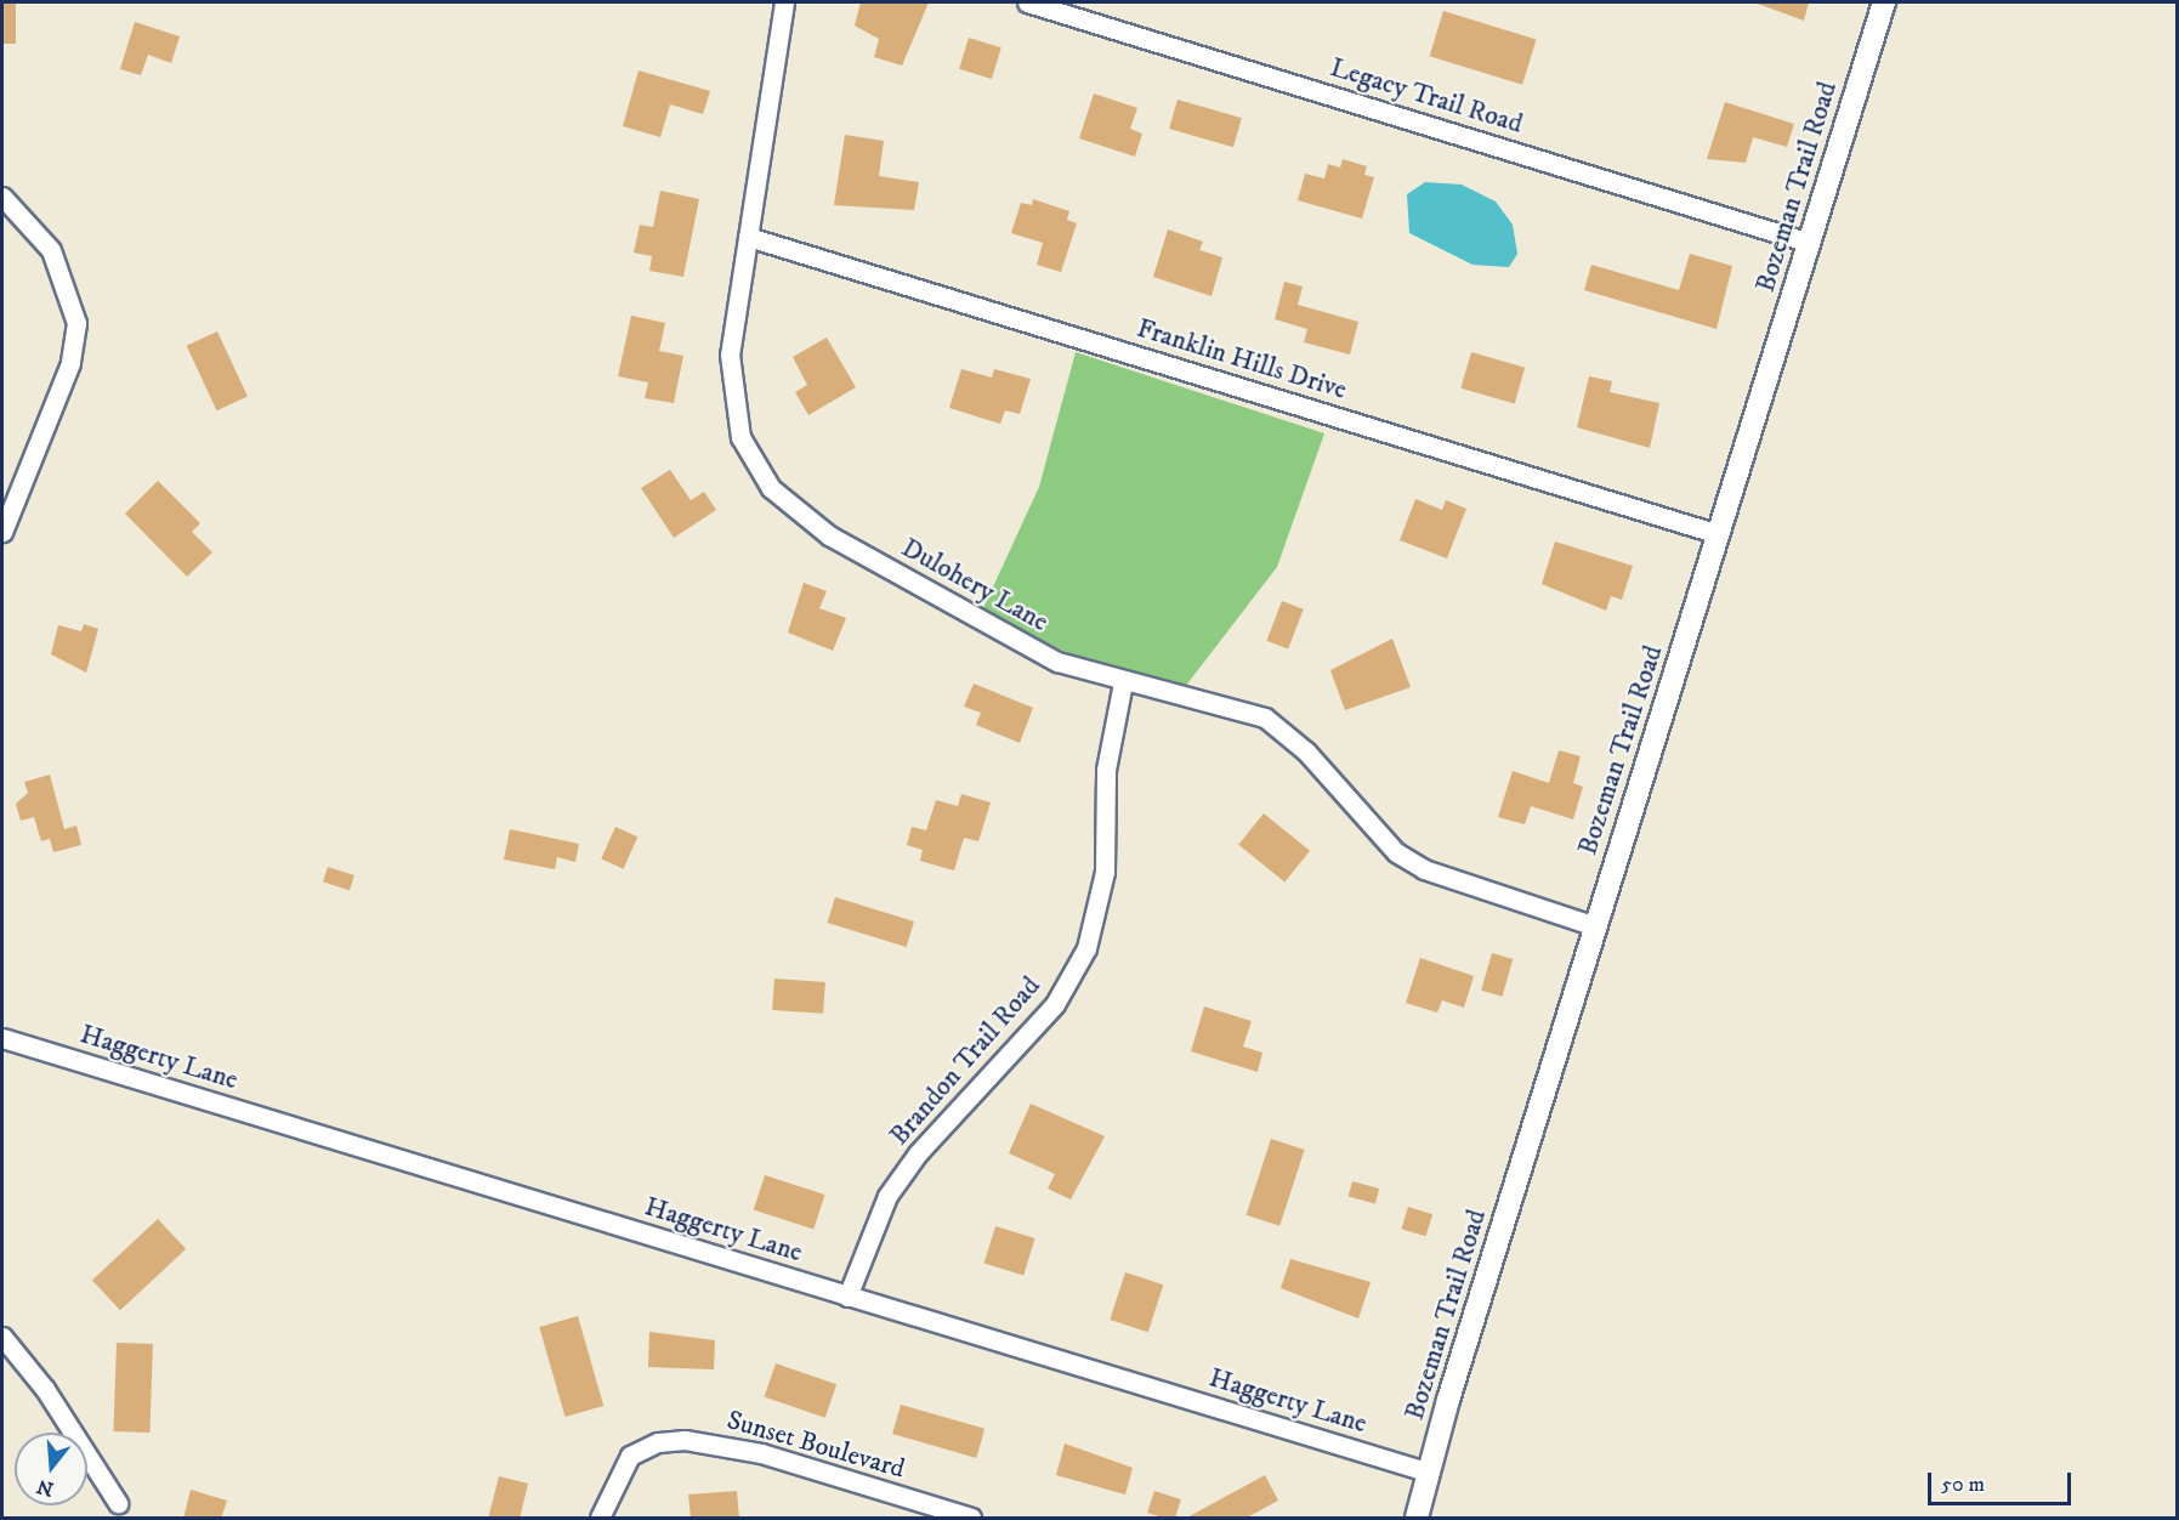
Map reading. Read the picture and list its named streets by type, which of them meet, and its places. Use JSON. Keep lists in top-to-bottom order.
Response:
{
  "streets": {
    "street": [
      "Legacy Trail Road",
      "Bozeman Trail Road",
      "Franklin Hills Drive",
      "Dulohery Lane",
      "Haggerty Lane",
      "Brandon Trail Road",
      "Sunset Boulevard"
    ]
  },
  "crossings": [
    ["Legacy Trail Road", "Bozeman Trail Road"],
    ["Bozeman Trail Road", "Franklin Hills Drive"],
    ["Bozeman Trail Road", "Dulohery Lane"],
    ["Bozeman Trail Road", "Haggerty Lane"],
    ["Franklin Hills Drive", "Dulohery Lane"],
    ["Dulohery Lane", "Brandon Trail Road"],
    ["Haggerty Lane", "Brandon Trail Road"]
  ],
  "scale_bar": "50 m",
  "north": "bottom"
}
